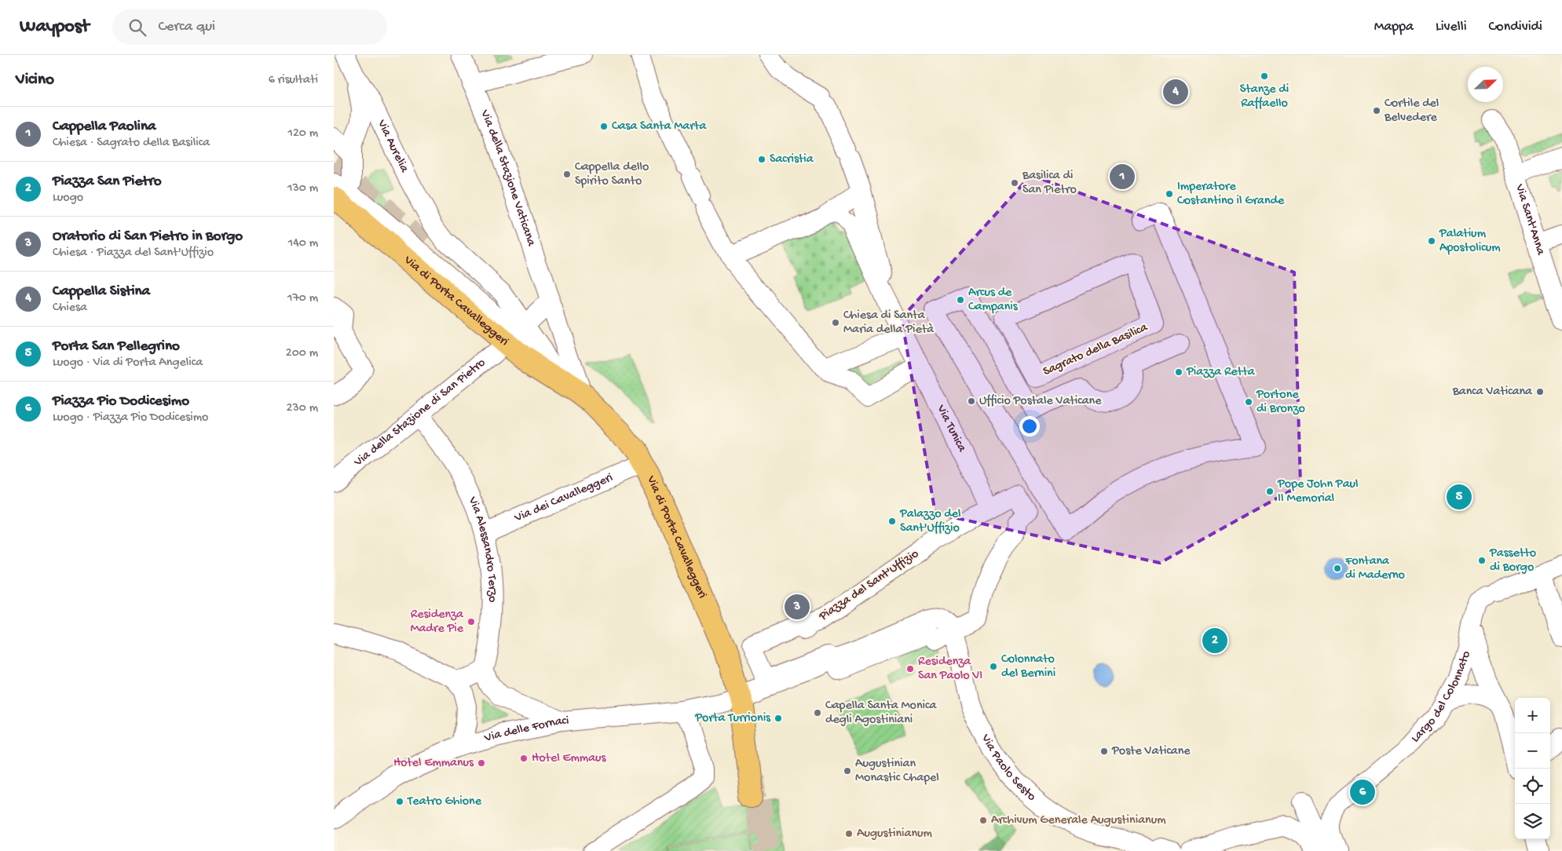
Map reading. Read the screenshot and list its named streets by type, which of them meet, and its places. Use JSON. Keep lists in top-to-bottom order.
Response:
{
  "streets": {
    "main road": ["Via di Porta Cavalleggeri"],
    "street": [
      "Via Aurelia",
      "Via della Stazione Vaticana",
      "Via Sant'Anna",
      "Sagrato della Basilica",
      "Via della Stazione di San Pietro",
      "Via Tunica",
      "Via dei Cavalleggeri",
      "Via Alessandro Terzo",
      "Piazza del Sant'Uffizio",
      "Largo del Colonnato",
      "Via delle Fornaci",
      "Via Paolo Sesto"
    ]
  },
  "crossings": [
    ["Via Aurelia", "Via di Porta Cavalleggeri"],
    ["Via della Stazione Vaticana", "Via di Porta Cavalleggeri"],
    ["Via di Porta Cavalleggeri", "Via della Stazione di San Pietro"],
    ["Via di Porta Cavalleggeri", "Via dei Cavalleggeri"],
    ["Via di Porta Cavalleggeri", "Piazza del Sant'Uffizio"],
    ["Via di Porta Cavalleggeri", "Via delle Fornaci"],
    ["Via della Stazione di San Pietro", "Via Alessandro Terzo"],
    ["Via Tunica", "Piazza del Sant'Uffizio"],
    ["Via dei Cavalleggeri", "Via Alessandro Terzo"],
    ["Piazza del Sant'Uffizio", "Via delle Fornaci"],
    ["Piazza del Sant'Uffizio", "Via Paolo Sesto"]
  ],
  "places": [
    "Stanze di Raffaello",
    "Cortile del Belvedere",
    "Casa Santa Marta",
    "Sacristia",
    "Cappella dello Spirito Santo",
    "Basilica di San Pietro",
    "Imperatore Costantino il Grande",
    "Palatium Apostolicum",
    "Arcus de Campanis",
    "Chiesa di Santa Maria della Pietà",
    "Piazza Retta",
    "Banca Vaticana",
    "Ufficio Postale Vaticane",
    "Portone di Bronzo",
    "Pope John Paul II Memorial",
    "Palazzo del Sant'Uffizio",
    "Passetto di Borgo",
    "Fontana di Maderno",
    "Residenza Madre Pie",
    "Colonnato del Bernini",
    "Residenza San Paolo VI",
    "Capella Santa Monica degli Agostiniani",
    "Porta Turrionis",
    "Poste Vaticane",
    "Hotel Emmaus",
    "Hotel Emmanus",
    "Augustinian Monastic Chapel",
    "Teatro Ghione",
    "Archivum Generale Augustinianum",
    "Augustinianum"
  ],
  "north": "top right",
  "page": {
    "header": "Waypost",
    "search": "Cerca qui",
    "nav": ["Mappa", "Livelli", "Condividi"],
    "heading": ["Vicino", "6 risultati"],
    "pins": [
      "4",
      "1",
      "5",
      "3",
      "2",
      "6"
    ],
    "list": [
      {
        "mark": "1",
        "name": "Cappella Paolina",
        "note": "Chiesa · Sagrato della Basilica",
        "value": "120 m"
      },
      {
        "mark": "2",
        "name": "Piazza San Pietro",
        "note": "Luogo",
        "value": "130 m"
      },
      {
        "mark": "3",
        "name": "Oratorio di San Pietro in Borgo",
        "note": "Chiesa · Piazza del Sant'Uffizio",
        "value": "140 m"
      },
      {
        "mark": "4",
        "name": "Cappella Sistina",
        "note": "Chiesa",
        "value": "170 m"
      },
      {
        "mark": "5",
        "name": "Porta San Pellegrino",
        "note": "Luogo · Via di Porta Angelica",
        "value": "200 m"
      },
      {
        "mark": "6",
        "name": "Piazza Pio Dodicesimo",
        "note": "Luogo · Piazza Pio Dodicesimo",
        "value": "230 m"
      }
    ],
    "map_buttons": ["+", "−"]
  }
}
